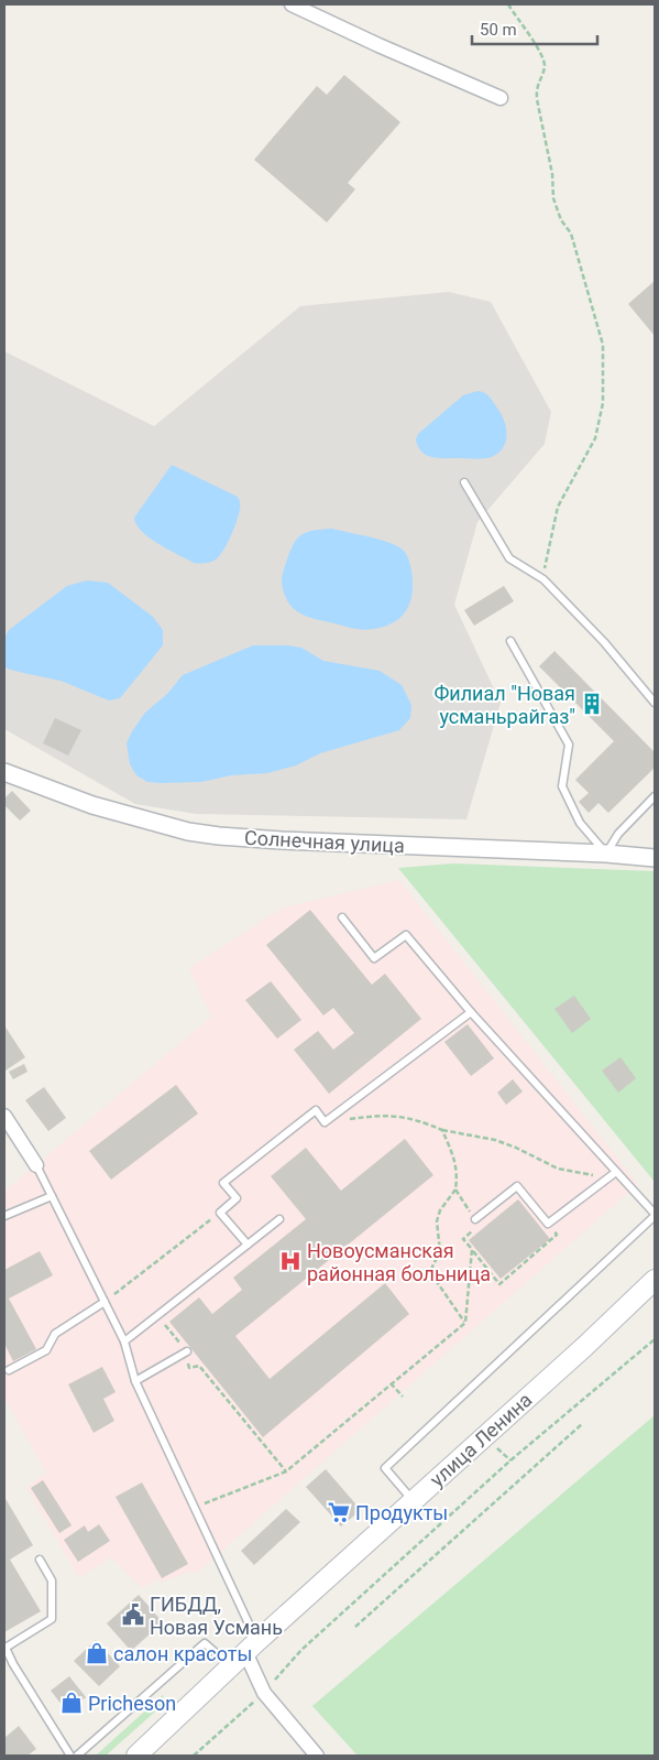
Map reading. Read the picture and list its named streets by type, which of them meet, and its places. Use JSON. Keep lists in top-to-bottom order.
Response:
{
  "streets": {
    "main road": ["улица Ленина"],
    "street": ["Солнечная улица"]
  },
  "places": {
    "building": ["Филиал \"Новая усманьрайгаз\""],
    "hospital": ["Новоусманская районная больница"],
    "supermarket": ["Продукты"],
    "public building": ["ГИБДД, Новая Усмань"],
    "shop": ["салон красоты", "Pricheson"]
  },
  "scale_bar": "50 m"
}
